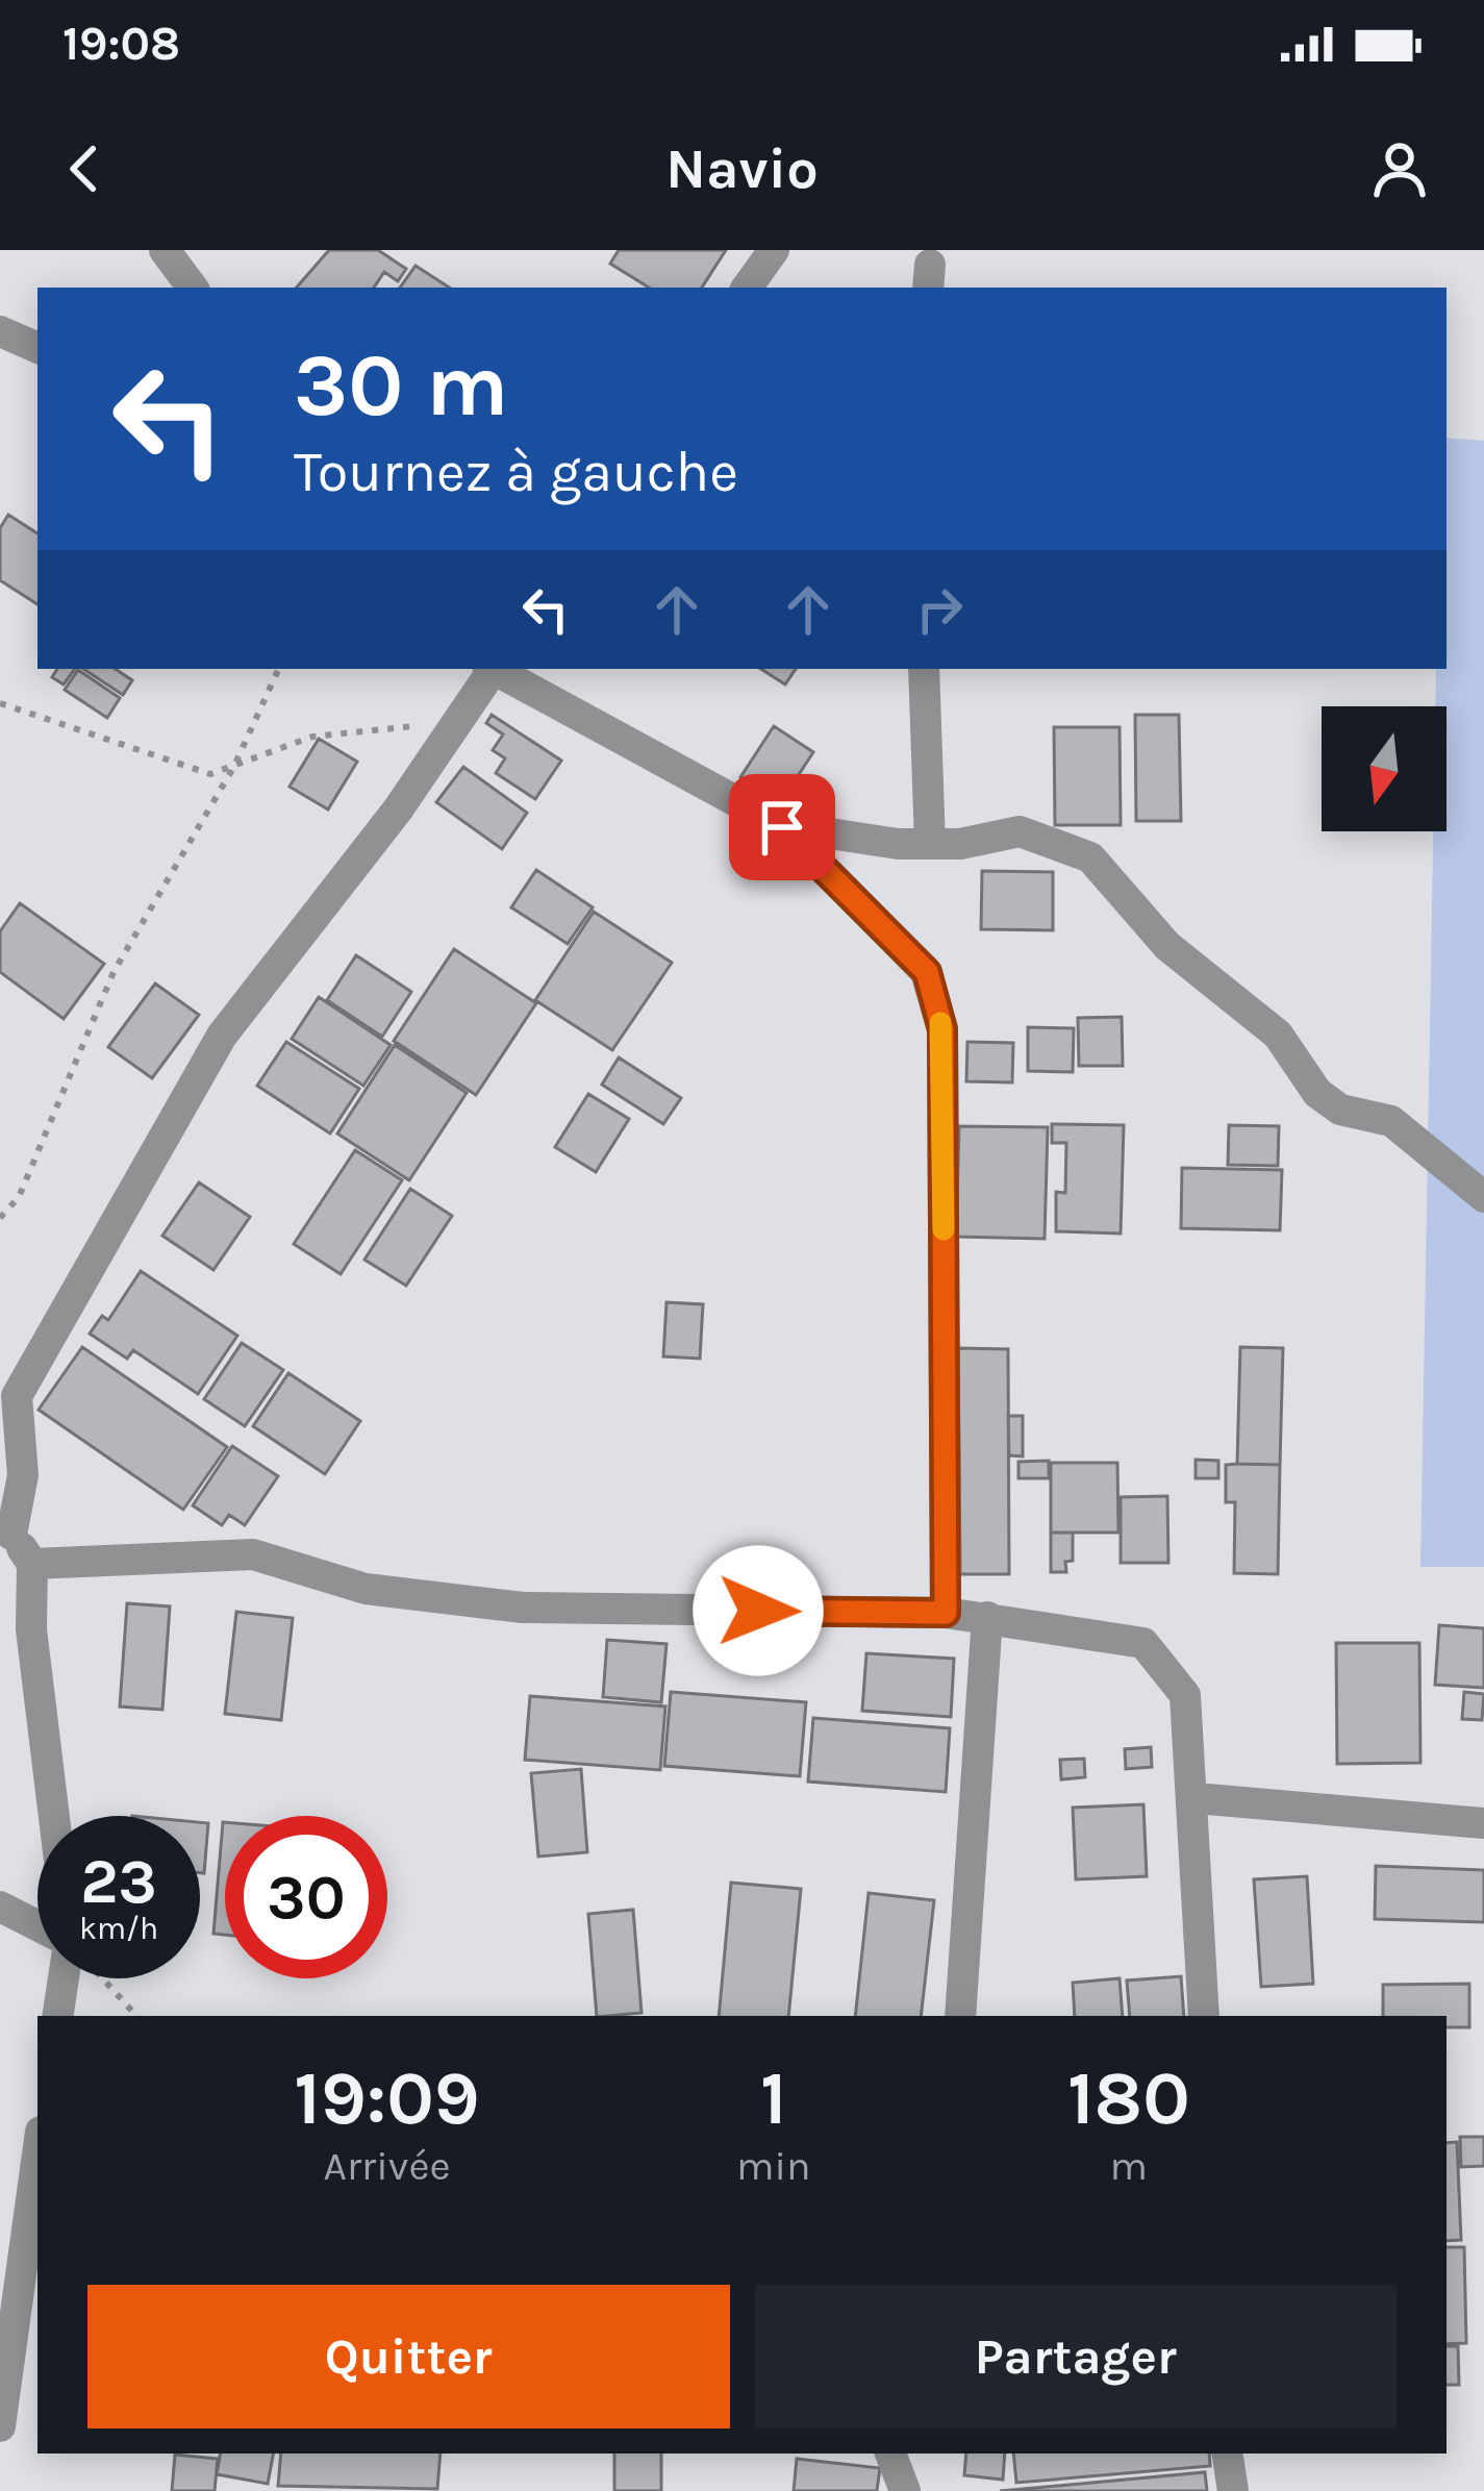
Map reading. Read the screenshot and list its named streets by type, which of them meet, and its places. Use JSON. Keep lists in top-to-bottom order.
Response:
{
  "north": "bottom",
  "page": {
    "status": "19:08",
    "header": "Navio",
    "turn": ["30 m", "Tournez à gauche"],
    "speed": "23 km/h",
    "limit": "30",
    "eta": [
      "19:09",
      "Arrivée",
      "1",
      "min",
      "180",
      "m"
    ],
    "buttons": ["Quitter", "Partager"]
  }
}
